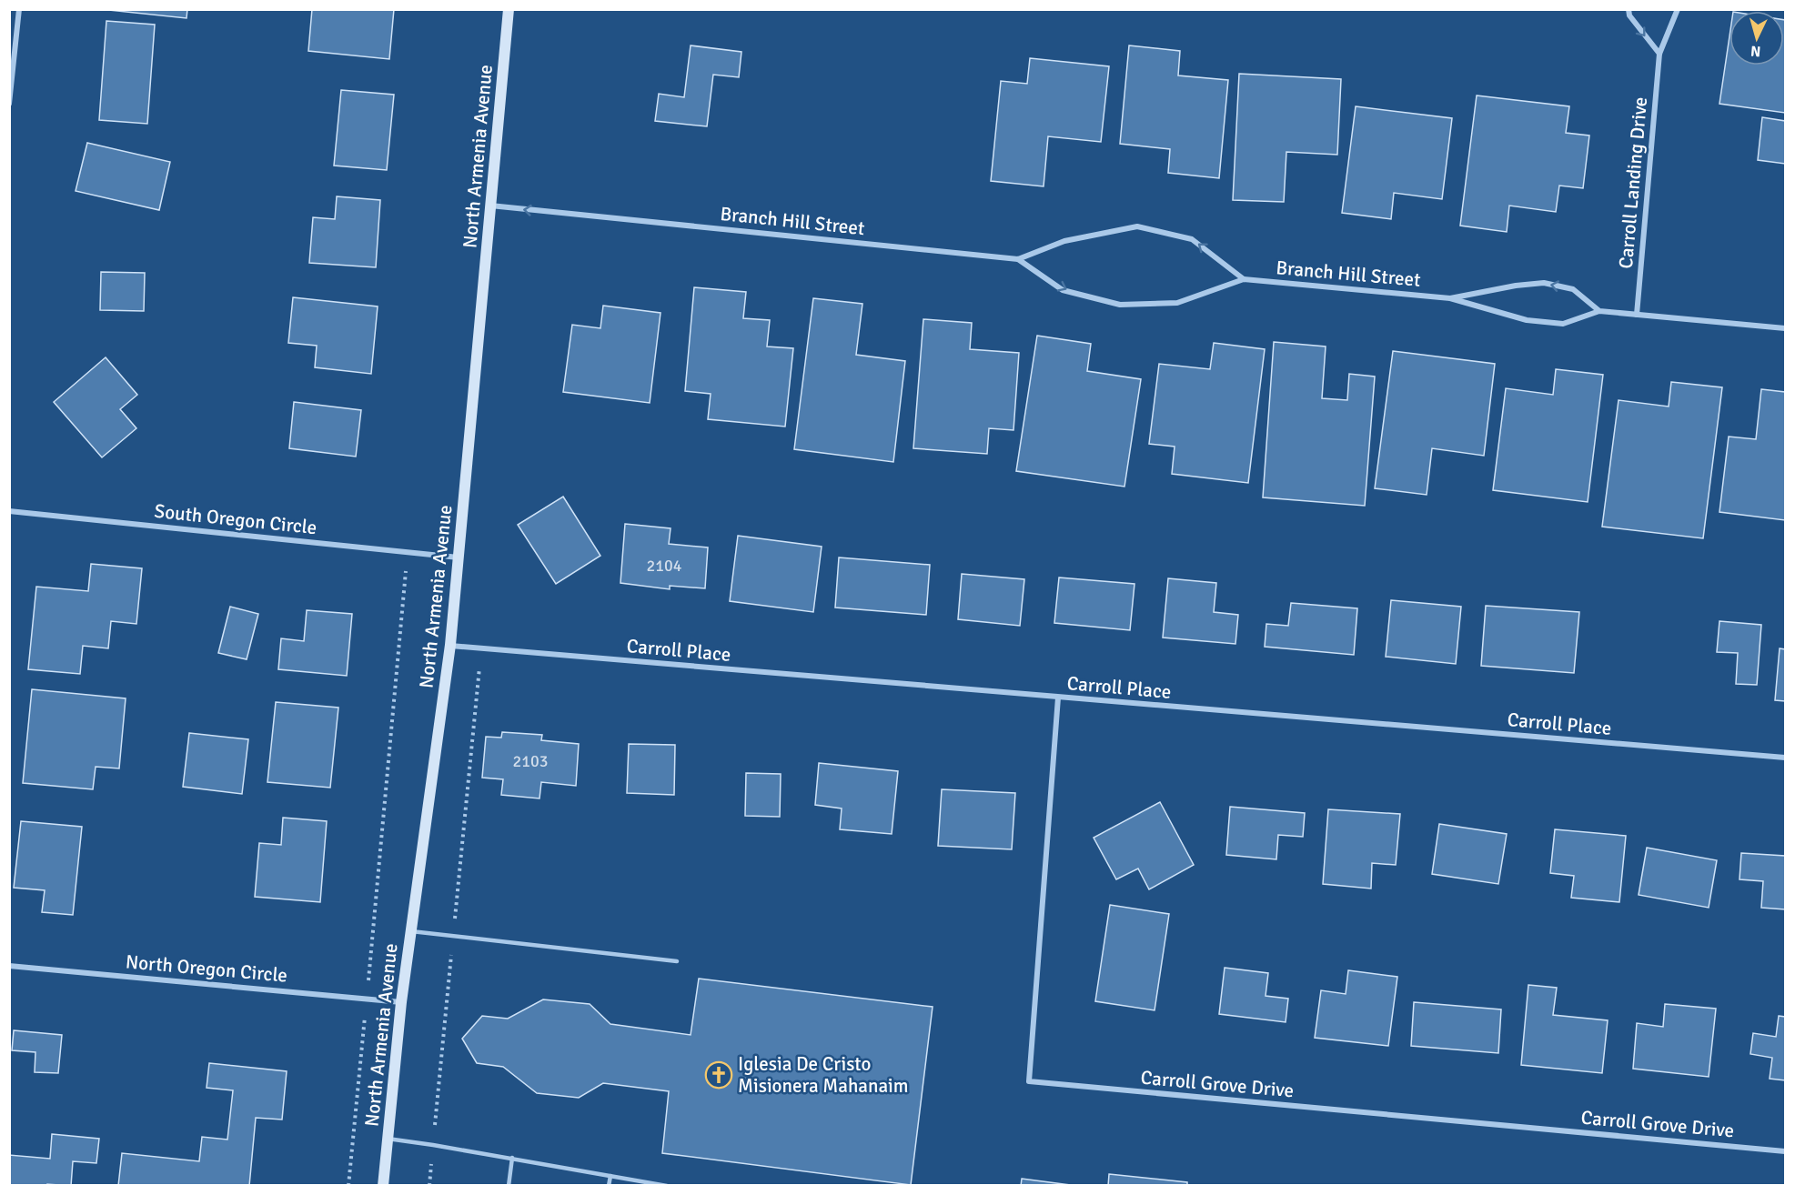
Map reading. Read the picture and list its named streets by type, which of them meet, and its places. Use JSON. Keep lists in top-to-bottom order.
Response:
{
  "streets": {
    "main road": ["North Armenia Avenue"],
    "street": [
      "Carroll Landing Drive",
      "Branch Hill Street",
      "South Oregon Circle",
      "Carroll Place",
      "North Oregon Circle",
      "Carroll Grove Drive"
    ]
  },
  "crossings": [
    ["North Armenia Avenue", "Branch Hill Street"],
    ["North Armenia Avenue", "South Oregon Circle"],
    ["North Armenia Avenue", "Carroll Place"],
    ["North Armenia Avenue", "North Oregon Circle"],
    ["Carroll Landing Drive", "Branch Hill Street"],
    ["Carroll Place", "Carroll Grove Drive"]
  ],
  "places": {
    "church": ["Iglesia De Cristo Misionera Mahanaim"]
  },
  "house_numbers": ["2104", "2103"],
  "north": "bottom"
}
